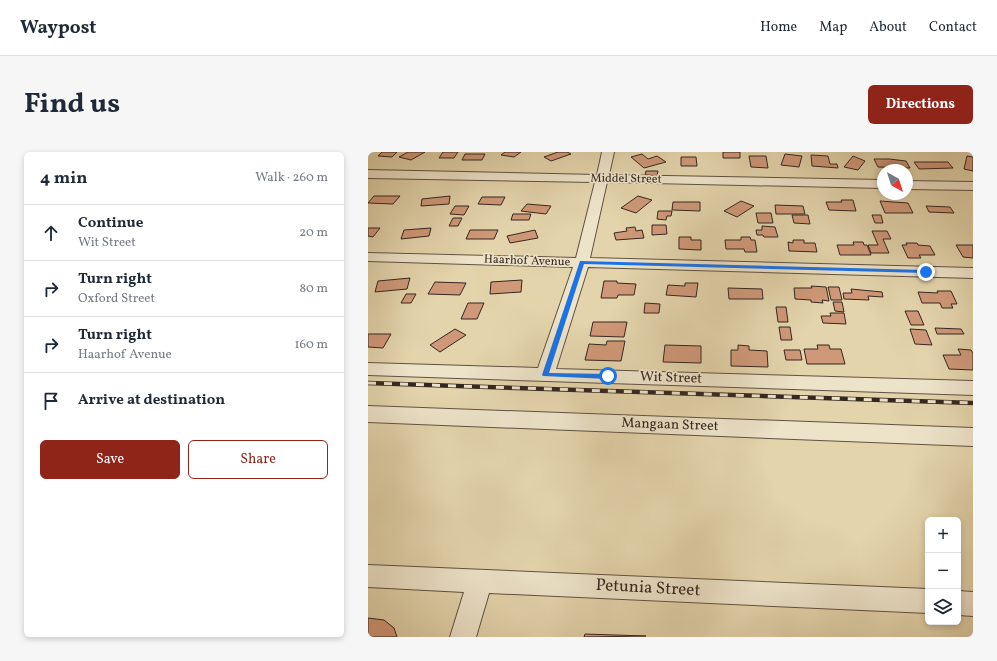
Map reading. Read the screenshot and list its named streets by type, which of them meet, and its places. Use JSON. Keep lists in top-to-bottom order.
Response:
{
  "streets": {
    "street": [
      "Middel Street",
      "Haarhof Avenue",
      "Wit Street",
      "Mangaan Street",
      "Petunia Street"
    ]
  },
  "north": "bottom right",
  "page": {
    "header": "Waypost",
    "nav": [
      "Home",
      "Map",
      "About",
      "Contact"
    ],
    "title": "Find us",
    "buttons": [
      "Directions",
      ["Save", "Share"]
    ],
    "heading": ["4 min", "Walk · 260 m"],
    "list": [
      ["Continue", "Wit Street", "20 m"],
      ["Turn right", "Oxford Street", "80 m"],
      ["Turn right", "Haarhof Avenue", "160 m"],
      "Arrive at destination"
    ],
    "map_buttons": ["+", "−"]
  }
}
